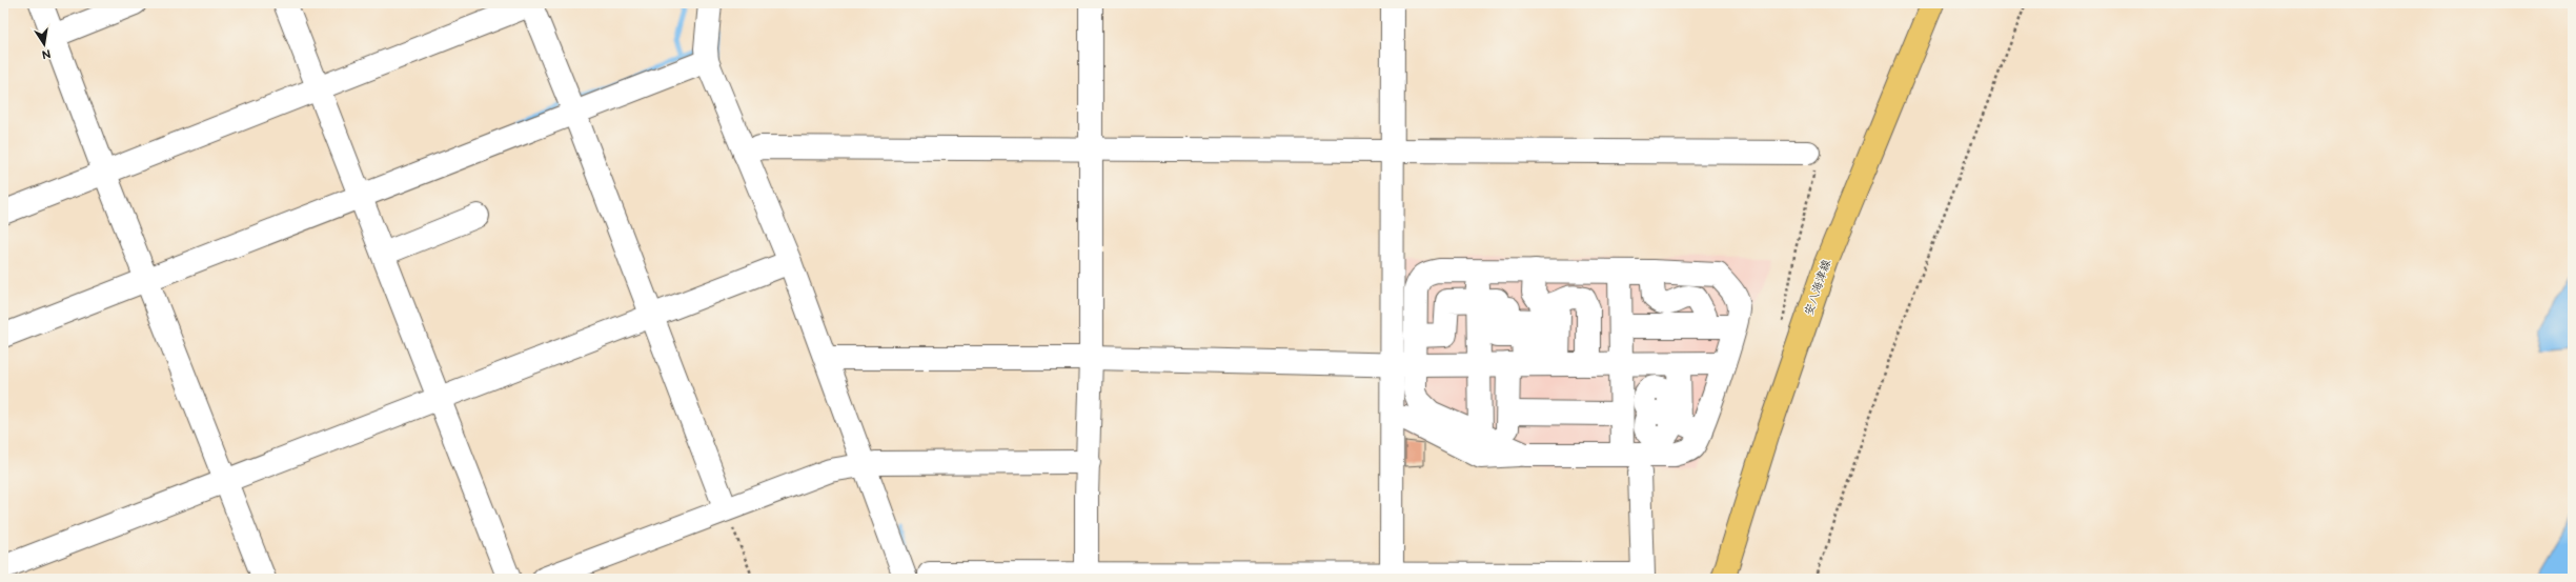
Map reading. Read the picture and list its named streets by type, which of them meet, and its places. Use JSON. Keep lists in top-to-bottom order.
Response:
{
  "streets": {
    "main road": ["安八海津線"]
  },
  "north": "bottom"
}
